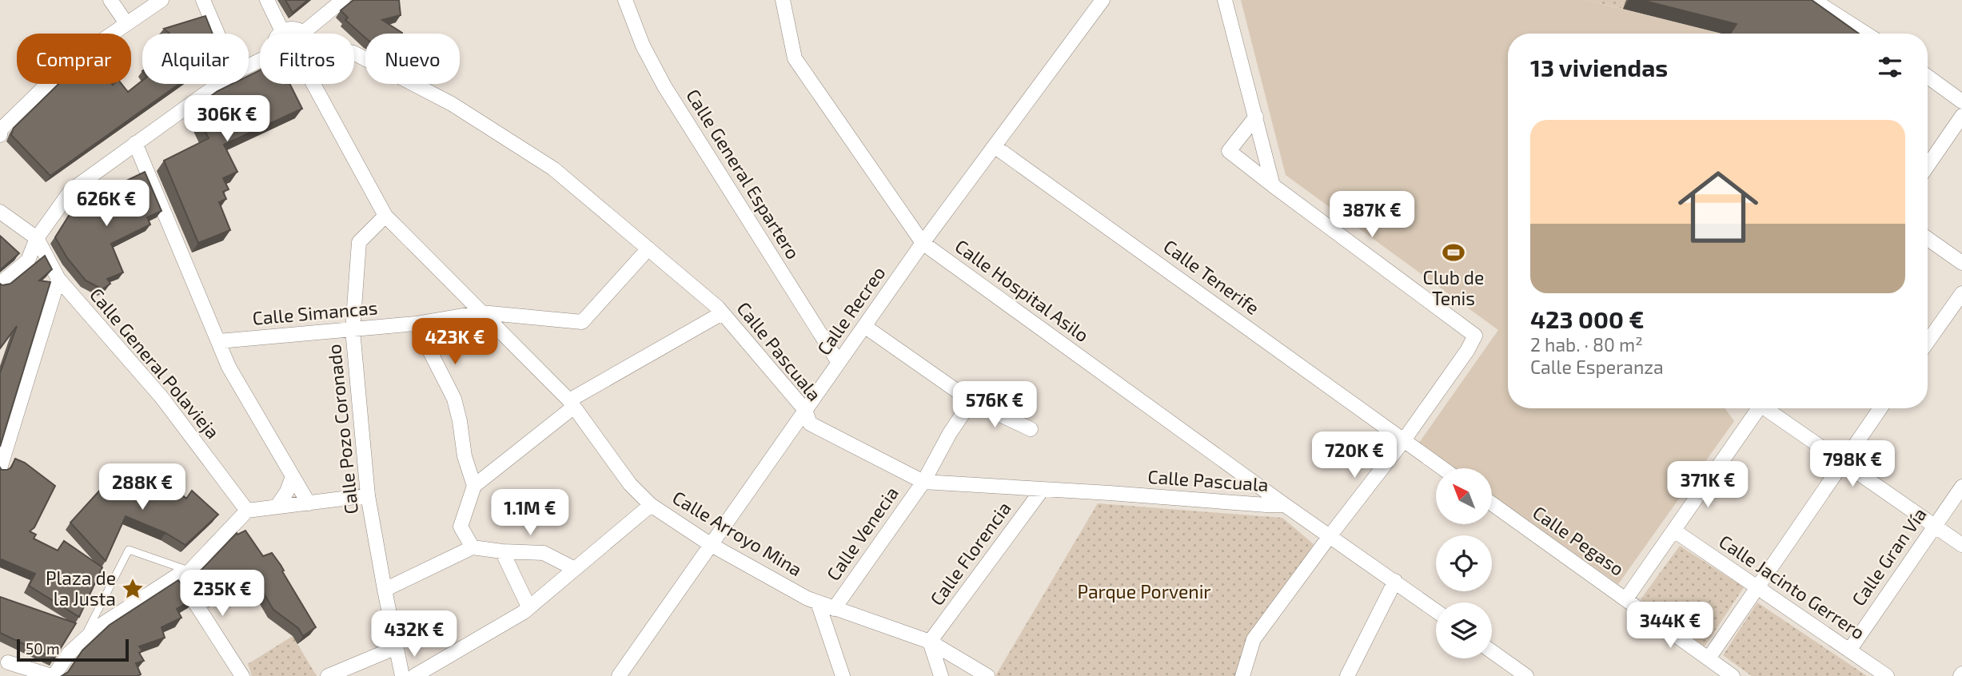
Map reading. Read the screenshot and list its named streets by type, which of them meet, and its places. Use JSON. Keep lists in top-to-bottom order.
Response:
{
  "streets": {
    "street": [
      "Calle General Espartero",
      "Calle Tenerife",
      "Calle Hospital Asilo",
      "Calle Recreo",
      "Calle Simancas",
      "Calle Pascuala",
      "Calle General Polavieja",
      "Calle Pozo Coronado",
      "Calle Arroyo Mina",
      "Calle Venecia",
      "Calle Pegaso",
      "Calle Florencia",
      "Calle Gran Vía",
      "Calle Jacinto Gerrero"
    ]
  },
  "crossings": [
    ["Calle General Espartero", "Calle Recreo"],
    ["Calle Tenerife", "Calle Recreo"],
    ["Calle Hospital Asilo", "Calle Recreo"],
    ["Calle Hospital Asilo", "Calle Pascuala"],
    ["Calle Recreo", "Calle Pascuala"],
    ["Calle Recreo", "Calle Arroyo Mina"],
    ["Calle Simancas", "Calle Pascuala"],
    ["Calle Simancas", "Calle Pozo Coronado"],
    ["Calle Simancas", "Calle Arroyo Mina"],
    ["Calle Pascuala", "Calle Venecia"],
    ["Calle Pascuala", "Calle Florencia"],
    ["Calle Pozo Coronado", "Calle Arroyo Mina"],
    ["Calle Arroyo Mina", "Calle Venecia"],
    ["Calle Arroyo Mina", "Calle Florencia"],
    ["Calle Gran Vía", "Calle Jacinto Gerrero"]
  ],
  "parks": ["Parque Porvenir"],
  "places": {
    "sports": ["Club de Tenis"],
    "place": ["Plaza de la Justa"]
  },
  "scale_bar": "50 m",
  "north": "top left",
  "page": {
    "chip": [
      "Comprar",
      "Alquilar",
      "Filtros",
      "Nuevo"
    ],
    "heading": "13 viviendas",
    "price": [
      "306K €",
      "626K €",
      "387K €",
      "423K €",
      "576K €",
      "720K €",
      "798K €",
      "371K €",
      "288K €",
      "1.1M €",
      "235K €",
      "344K €",
      "432K €"
    ],
    "list": [
      {
        "name": "423 000 €",
        "note": "2 hab. · 80 m² · Calle Esperanza"
      }
    ],
    "scale": "50 m"
  }
}
